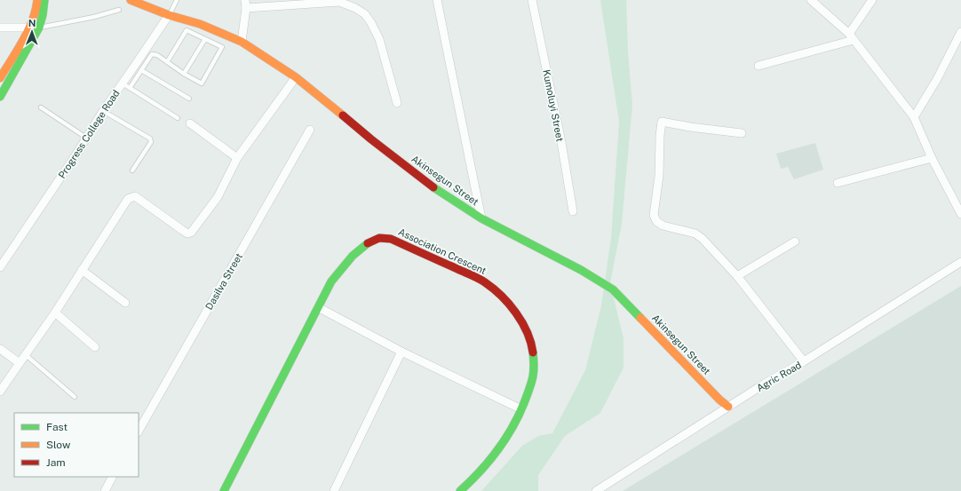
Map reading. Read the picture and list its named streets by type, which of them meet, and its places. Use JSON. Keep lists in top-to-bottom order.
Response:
{
  "streets": {
    "street": [
      "Kumoluyi Street",
      "Progress College Road",
      "Akinsegun Street",
      "Association Crescent",
      "Dasilva Street",
      "Agric Road"
    ]
  },
  "crossings": [
    ["Progress College Road", "Akinsegun Street"],
    ["Akinsegun Street", "Agric Road"]
  ],
  "legend": ["Fast", "Slow", "Jam"],
  "north": "top"
}
